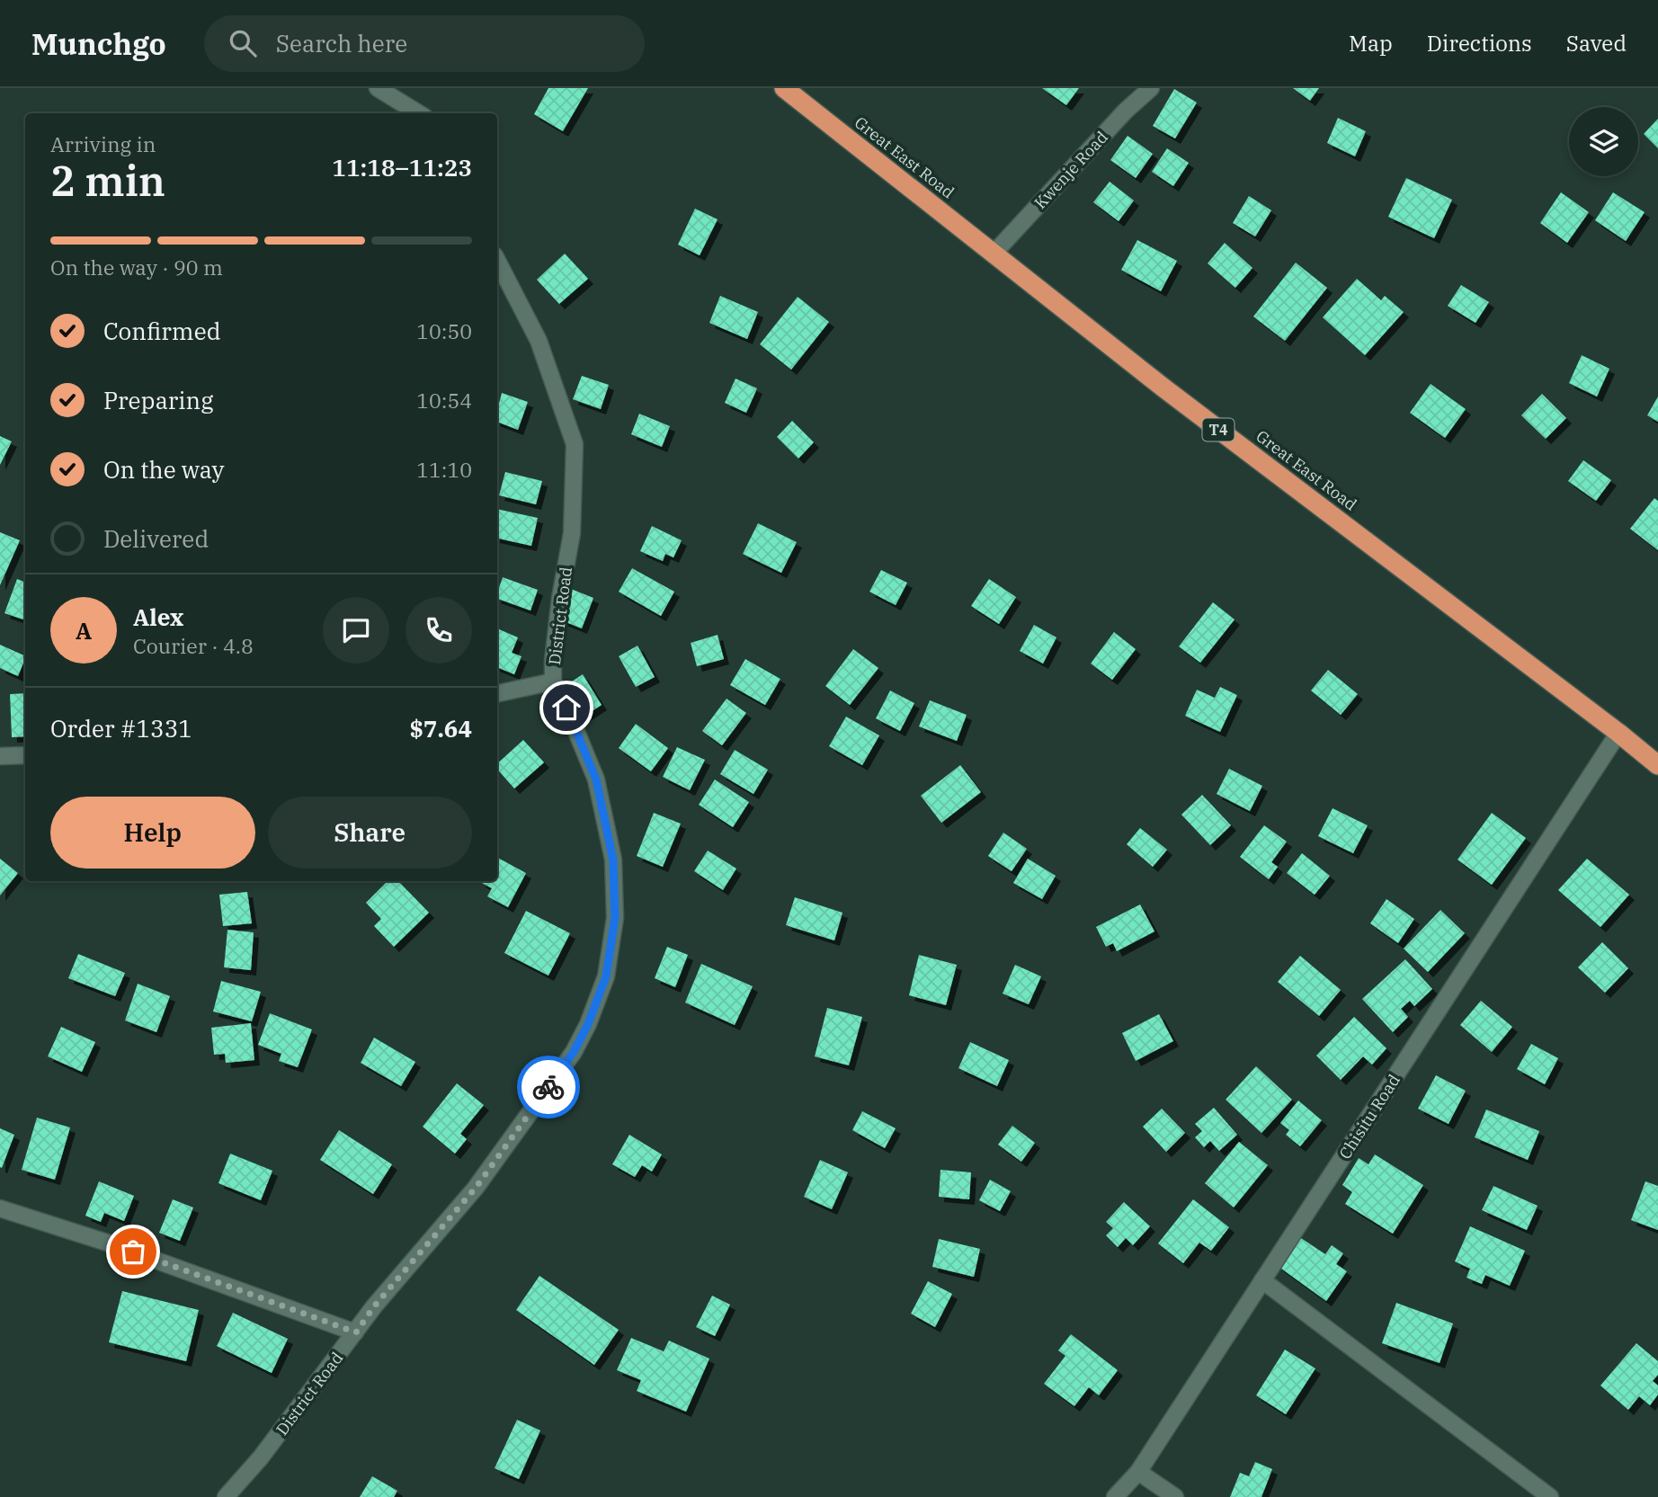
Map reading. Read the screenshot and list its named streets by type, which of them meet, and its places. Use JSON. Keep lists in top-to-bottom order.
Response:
{
  "streets": {
    "highway": ["Great East Road", "T4"],
    "street": ["Kwenje Road", "District Road", "Chisitu Road"]
  },
  "crossings": [
    ["Great East Road", "Kwenje Road"],
    ["Great East Road", "Chisitu Road"]
  ],
  "page": {
    "header": "Munchgo",
    "search": "Search here",
    "nav": ["Map", "Directions", "Saved"],
    "heading": ["2 min", "Arriving in", "11:18–11:23"],
    "panel": [
      "Alex",
      "Courier · 4.8",
      "Order #1331",
      "$7.64"
    ],
    "bar": "On the way · 90 m",
    "list": [
      ["Confirmed", "10:50"],
      ["Preparing", "10:54"],
      ["On the way", "11:10"],
      "Delivered"
    ],
    "round": "A",
    "buttons": ["Help", "Share"]
  }
}
